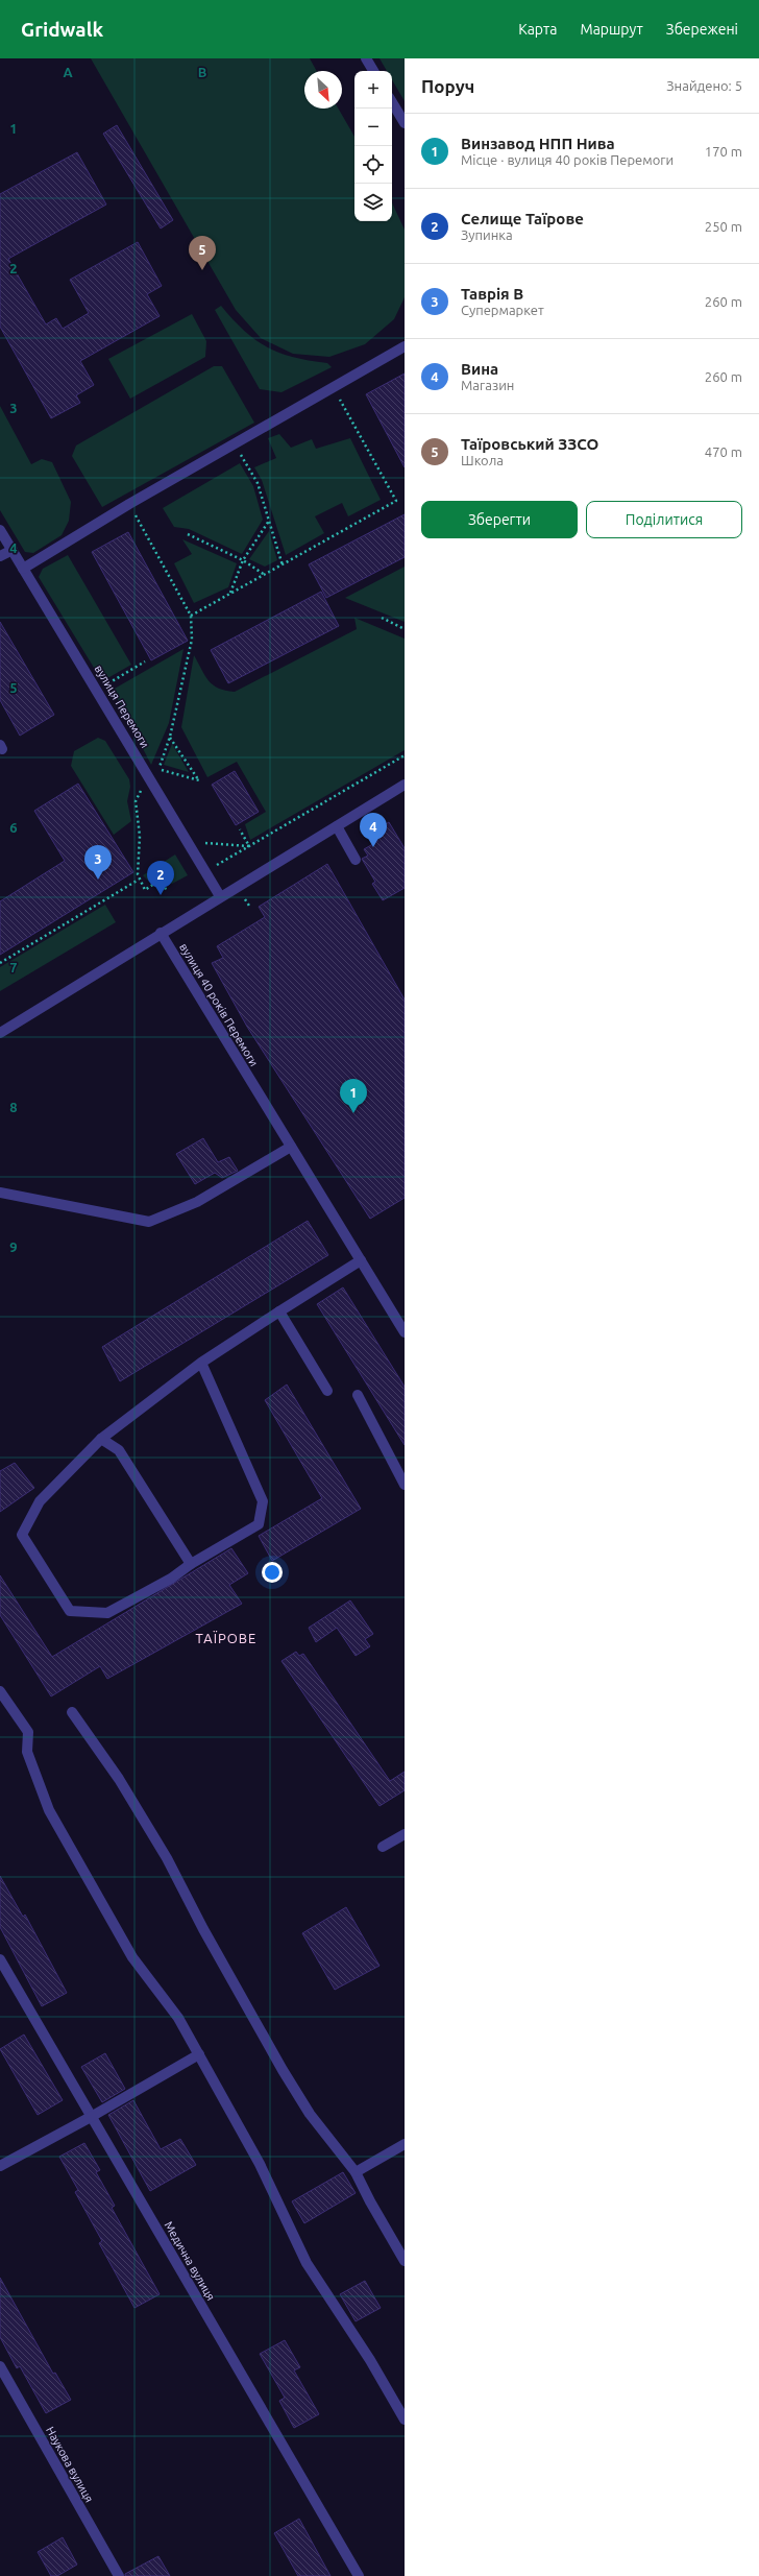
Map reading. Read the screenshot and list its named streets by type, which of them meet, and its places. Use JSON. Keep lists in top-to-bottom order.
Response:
{
  "streets": {
    "street": [
      "вулиця Перемоги",
      "вулиця 40 років Перемоги",
      "Медична вулиця",
      "Наукова вулиця"
    ]
  },
  "districts": ["ТАЇРОВЕ"],
  "north": "bottom right",
  "page": {
    "header": "Gridwalk",
    "nav": ["Карта", "Маршрут", "Збережені"],
    "heading": ["Поруч", "Знайдено: 5"],
    "map_buttons": ["+", "−"],
    "list": [
      {
        "mark": "1",
        "name": "Винзавод НПП Нива",
        "note": "Місце · вулиця 40 років Перемоги",
        "value": "170 m"
      },
      {
        "mark": "2",
        "name": "Селище Таїрове",
        "note": "Зупинка",
        "value": "250 m"
      },
      {
        "mark": "3",
        "name": "Таврія В",
        "note": "Супермаркет",
        "value": "260 m"
      },
      {
        "mark": "4",
        "name": "Вина",
        "note": "Магазин",
        "value": "260 m"
      },
      {
        "mark": "5",
        "name": "Таїровський ЗЗСО",
        "note": "Школа",
        "value": "470 m"
      }
    ],
    "pins": [
      "5",
      "4",
      "3",
      "2",
      "1"
    ],
    "buttons": ["Зберегти", "Поділитися"]
  },
  "grid": {
    "columns": ["A", "B"],
    "rows": [
      "1",
      "2",
      "3",
      "4",
      "5",
      "6",
      "7",
      "8",
      "9"
    ]
  }
}
